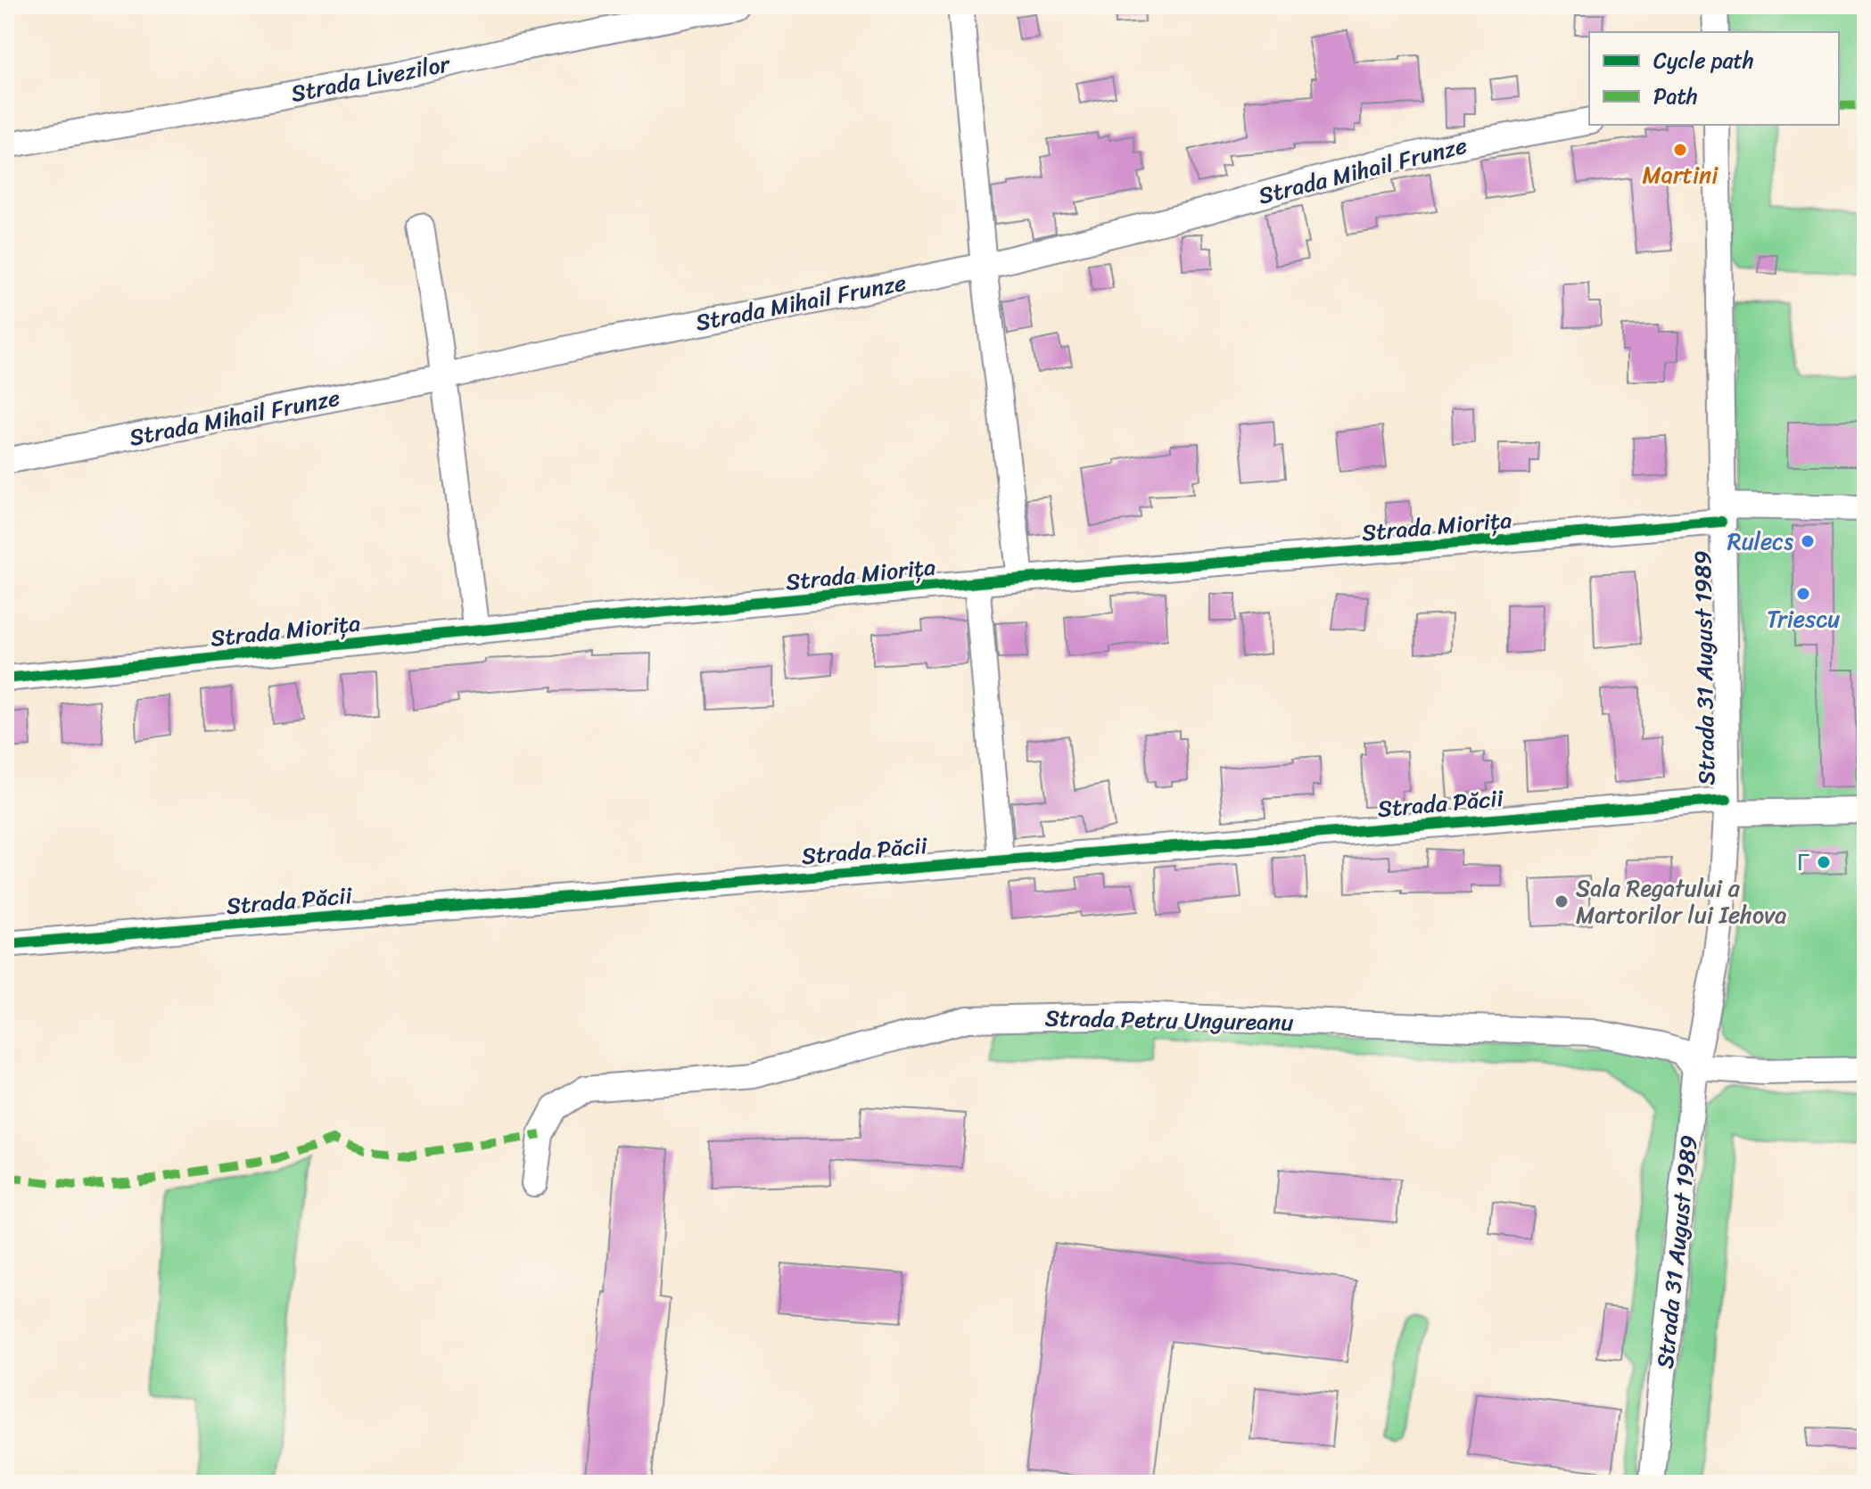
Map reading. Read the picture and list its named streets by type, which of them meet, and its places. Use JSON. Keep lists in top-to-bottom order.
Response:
{
  "streets": {
    "street": [
      "Strada Livezilor",
      "Strada Mihail Frunze",
      "Strada Miorița",
      "Strada 31 August 1989",
      "Strada Păcii",
      "Strada Petru Ungureanu"
    ]
  },
  "crossings": [
    ["Strada Miorița", "Strada 31 August 1989"],
    ["Strada 31 August 1989", "Strada Păcii"],
    ["Strada 31 August 1989", "Strada Petru Ungureanu"]
  ],
  "places": [
    "Martini",
    "Rulecs",
    "Triescu",
    "Г",
    "Sala Regatului a Martorilor lui Iehova"
  ],
  "legend": ["Cycle path", "Path"]
}
